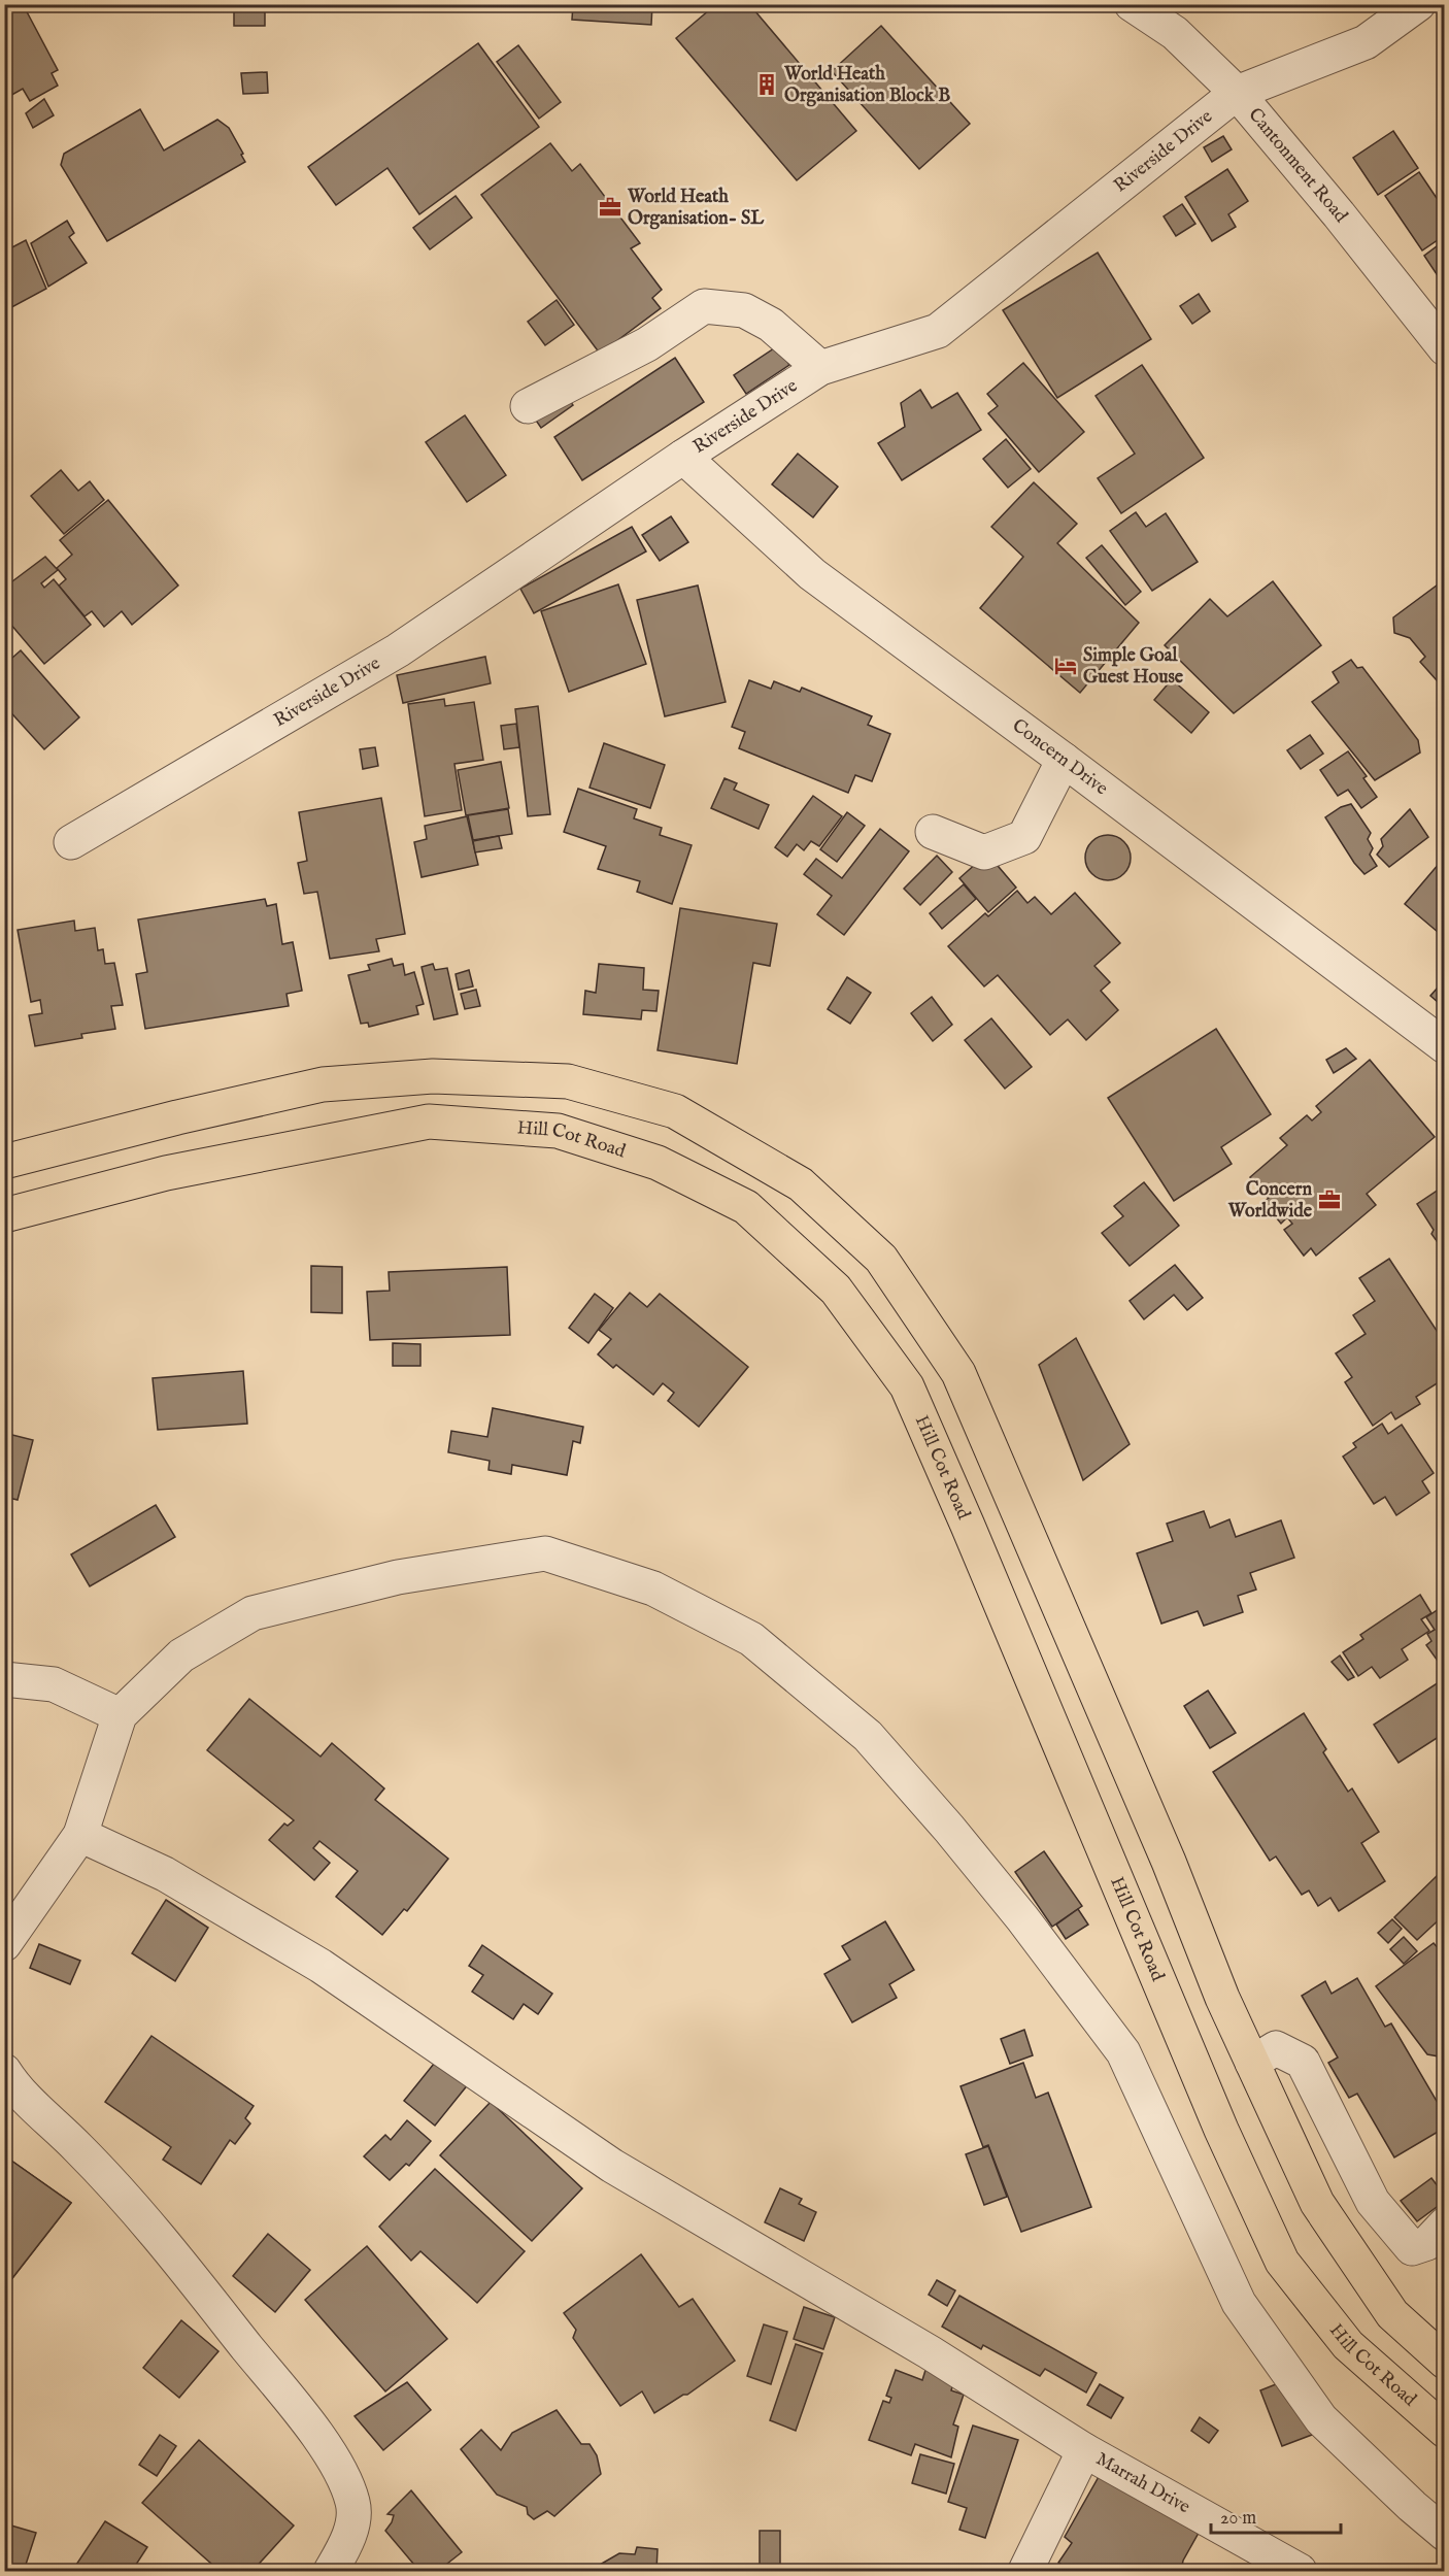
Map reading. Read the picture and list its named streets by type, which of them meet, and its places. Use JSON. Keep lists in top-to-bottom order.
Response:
{
  "streets": {
    "main road": ["Hill Cot Road"],
    "street": [
      "Riverside Drive",
      "Cantonment Road",
      "Concern Drive",
      "Marrah Drive"
    ]
  },
  "crossings": [
    ["Riverside Drive", "Cantonment Road"],
    ["Riverside Drive", "Concern Drive"]
  ],
  "places": {
    "building": ["World Heath Organisation Block B"],
    "office": ["World Heath Organisation- SL", "Concern Worldwide"],
    "hotel": ["Simple Goal Guest House"]
  },
  "scale_bar": "20 m"
}
